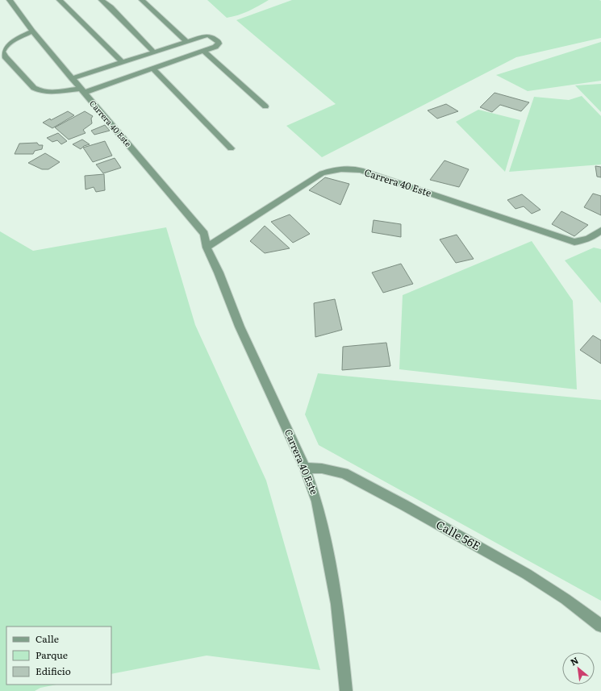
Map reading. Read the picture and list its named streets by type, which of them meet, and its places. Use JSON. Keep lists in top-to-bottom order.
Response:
{
  "streets": {
    "street": ["Carrera 40 Este", "Calle 56E"]
  },
  "crossings": [
    ["Carrera 40 Este", "Calle 56E"]
  ],
  "legend": ["Calle", "Parque", "Edificio"],
  "north": "top left"
}
